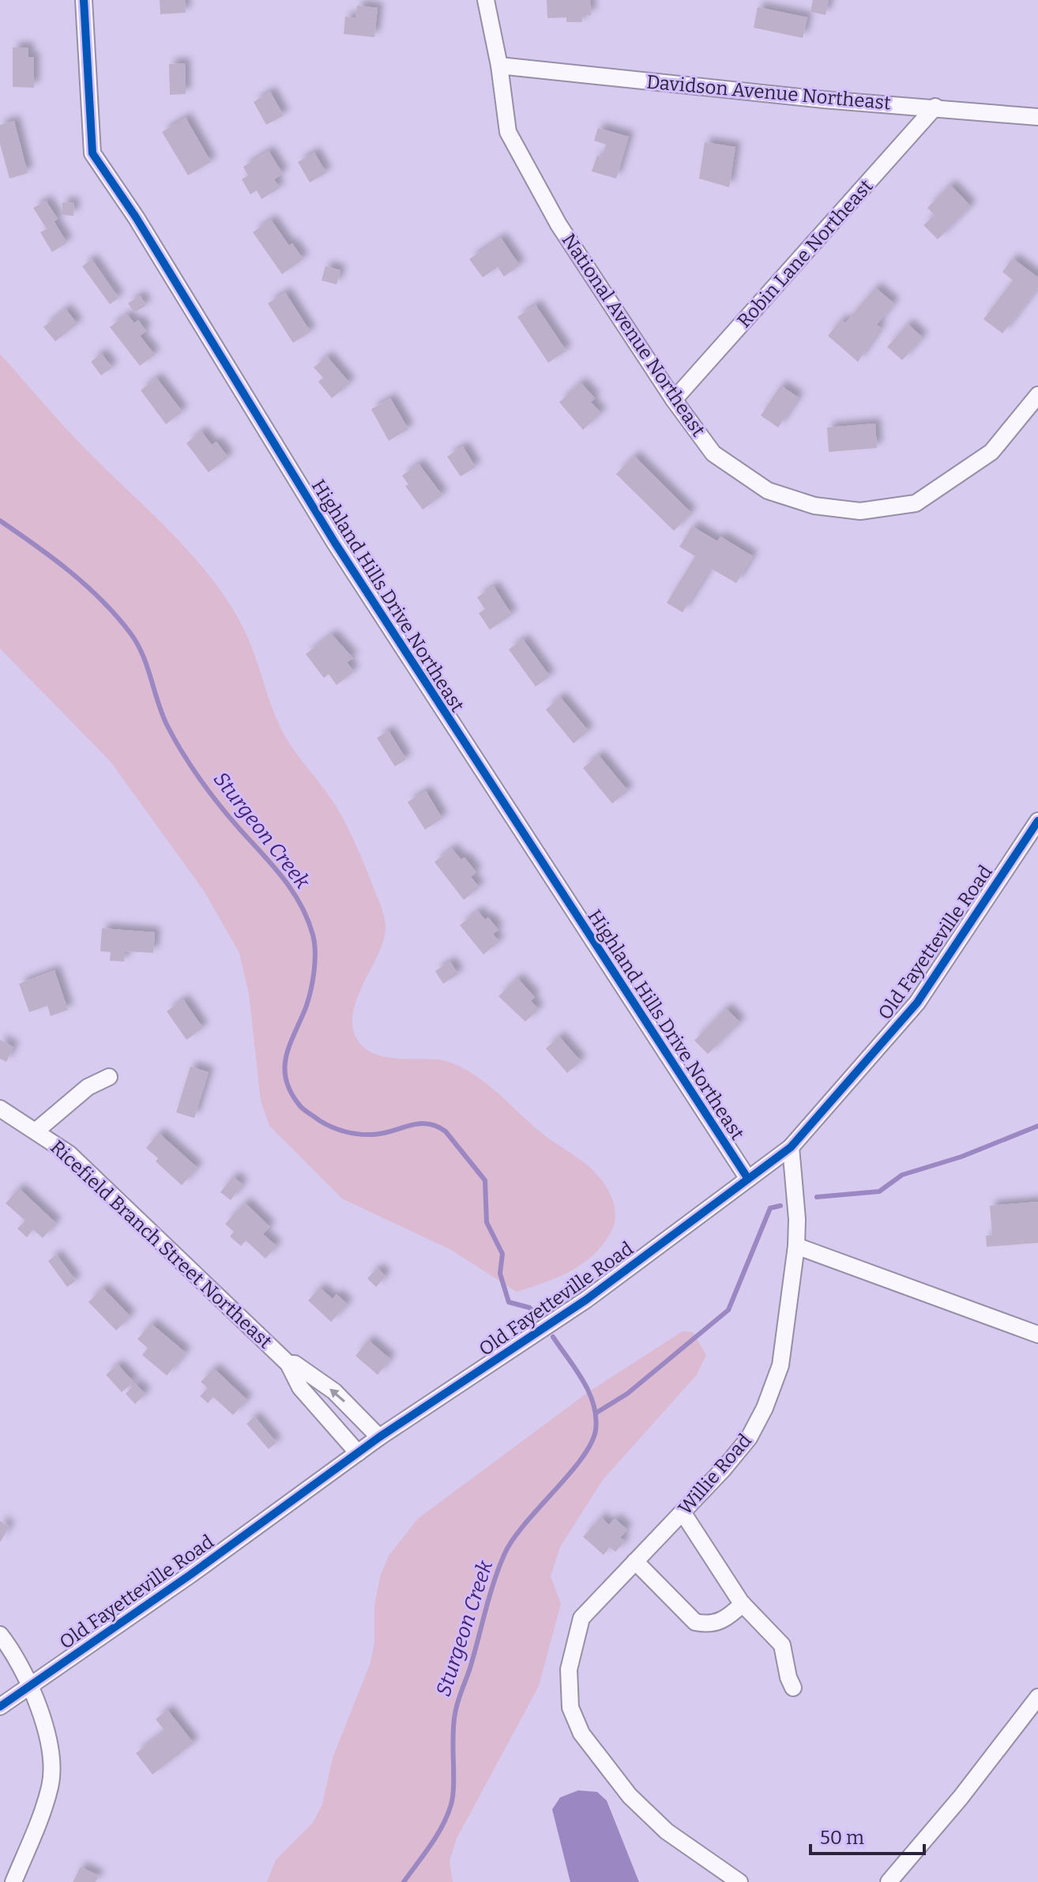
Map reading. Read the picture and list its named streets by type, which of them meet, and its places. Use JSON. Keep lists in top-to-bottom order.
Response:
{
  "streets": {
    "street": [
      "Davidson Avenue Northeast",
      "Robin Lane Northeast",
      "National Avenue Northeast",
      "Highland Hills Drive Northeast",
      "Old Fayetteville Road",
      "Ricefield Branch Street Northeast",
      "Willie Road"
    ]
  },
  "crossings": [
    ["Davidson Avenue Northeast", "Robin Lane Northeast"],
    ["Davidson Avenue Northeast", "National Avenue Northeast"],
    ["Robin Lane Northeast", "National Avenue Northeast"],
    ["Highland Hills Drive Northeast", "Old Fayetteville Road"],
    ["Old Fayetteville Road", "Ricefield Branch Street Northeast"],
    ["Old Fayetteville Road", "Willie Road"]
  ],
  "water": ["Sturgeon Creek"],
  "scale_bar": "50 m"
}
